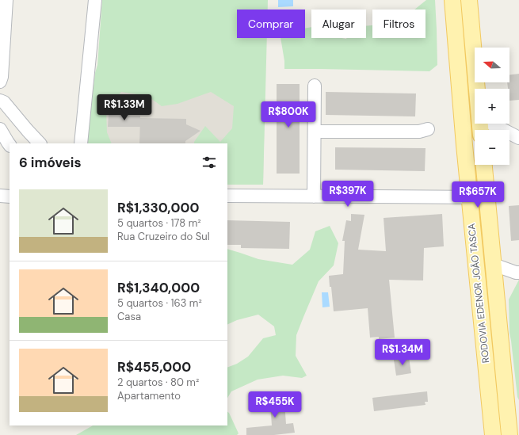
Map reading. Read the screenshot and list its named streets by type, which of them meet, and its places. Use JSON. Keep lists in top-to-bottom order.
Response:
{
  "streets": {
    "main road": ["RODOVIA EDENOR JOÃO TASCA"]
  },
  "north": "left",
  "page": {
    "chip": ["Comprar", "Alugar", "Filtros"],
    "map_buttons": ["+", "−"],
    "price": [
      "R$1.33M",
      "R$800K",
      "R$397K",
      "R$657K",
      "R$1.34M",
      "R$455K"
    ],
    "heading": "6 imóveis",
    "list": [
      {
        "name": "R$1,330,000",
        "note": "5 quartos · 178 m² · Rua Cruzeiro do Sul"
      },
      {
        "name": "R$1,340,000",
        "note": "5 quartos · 163 m² · Casa"
      },
      {
        "name": "R$455,000",
        "note": "2 quartos · 80 m² · Apartamento"
      }
    ]
  }
}
